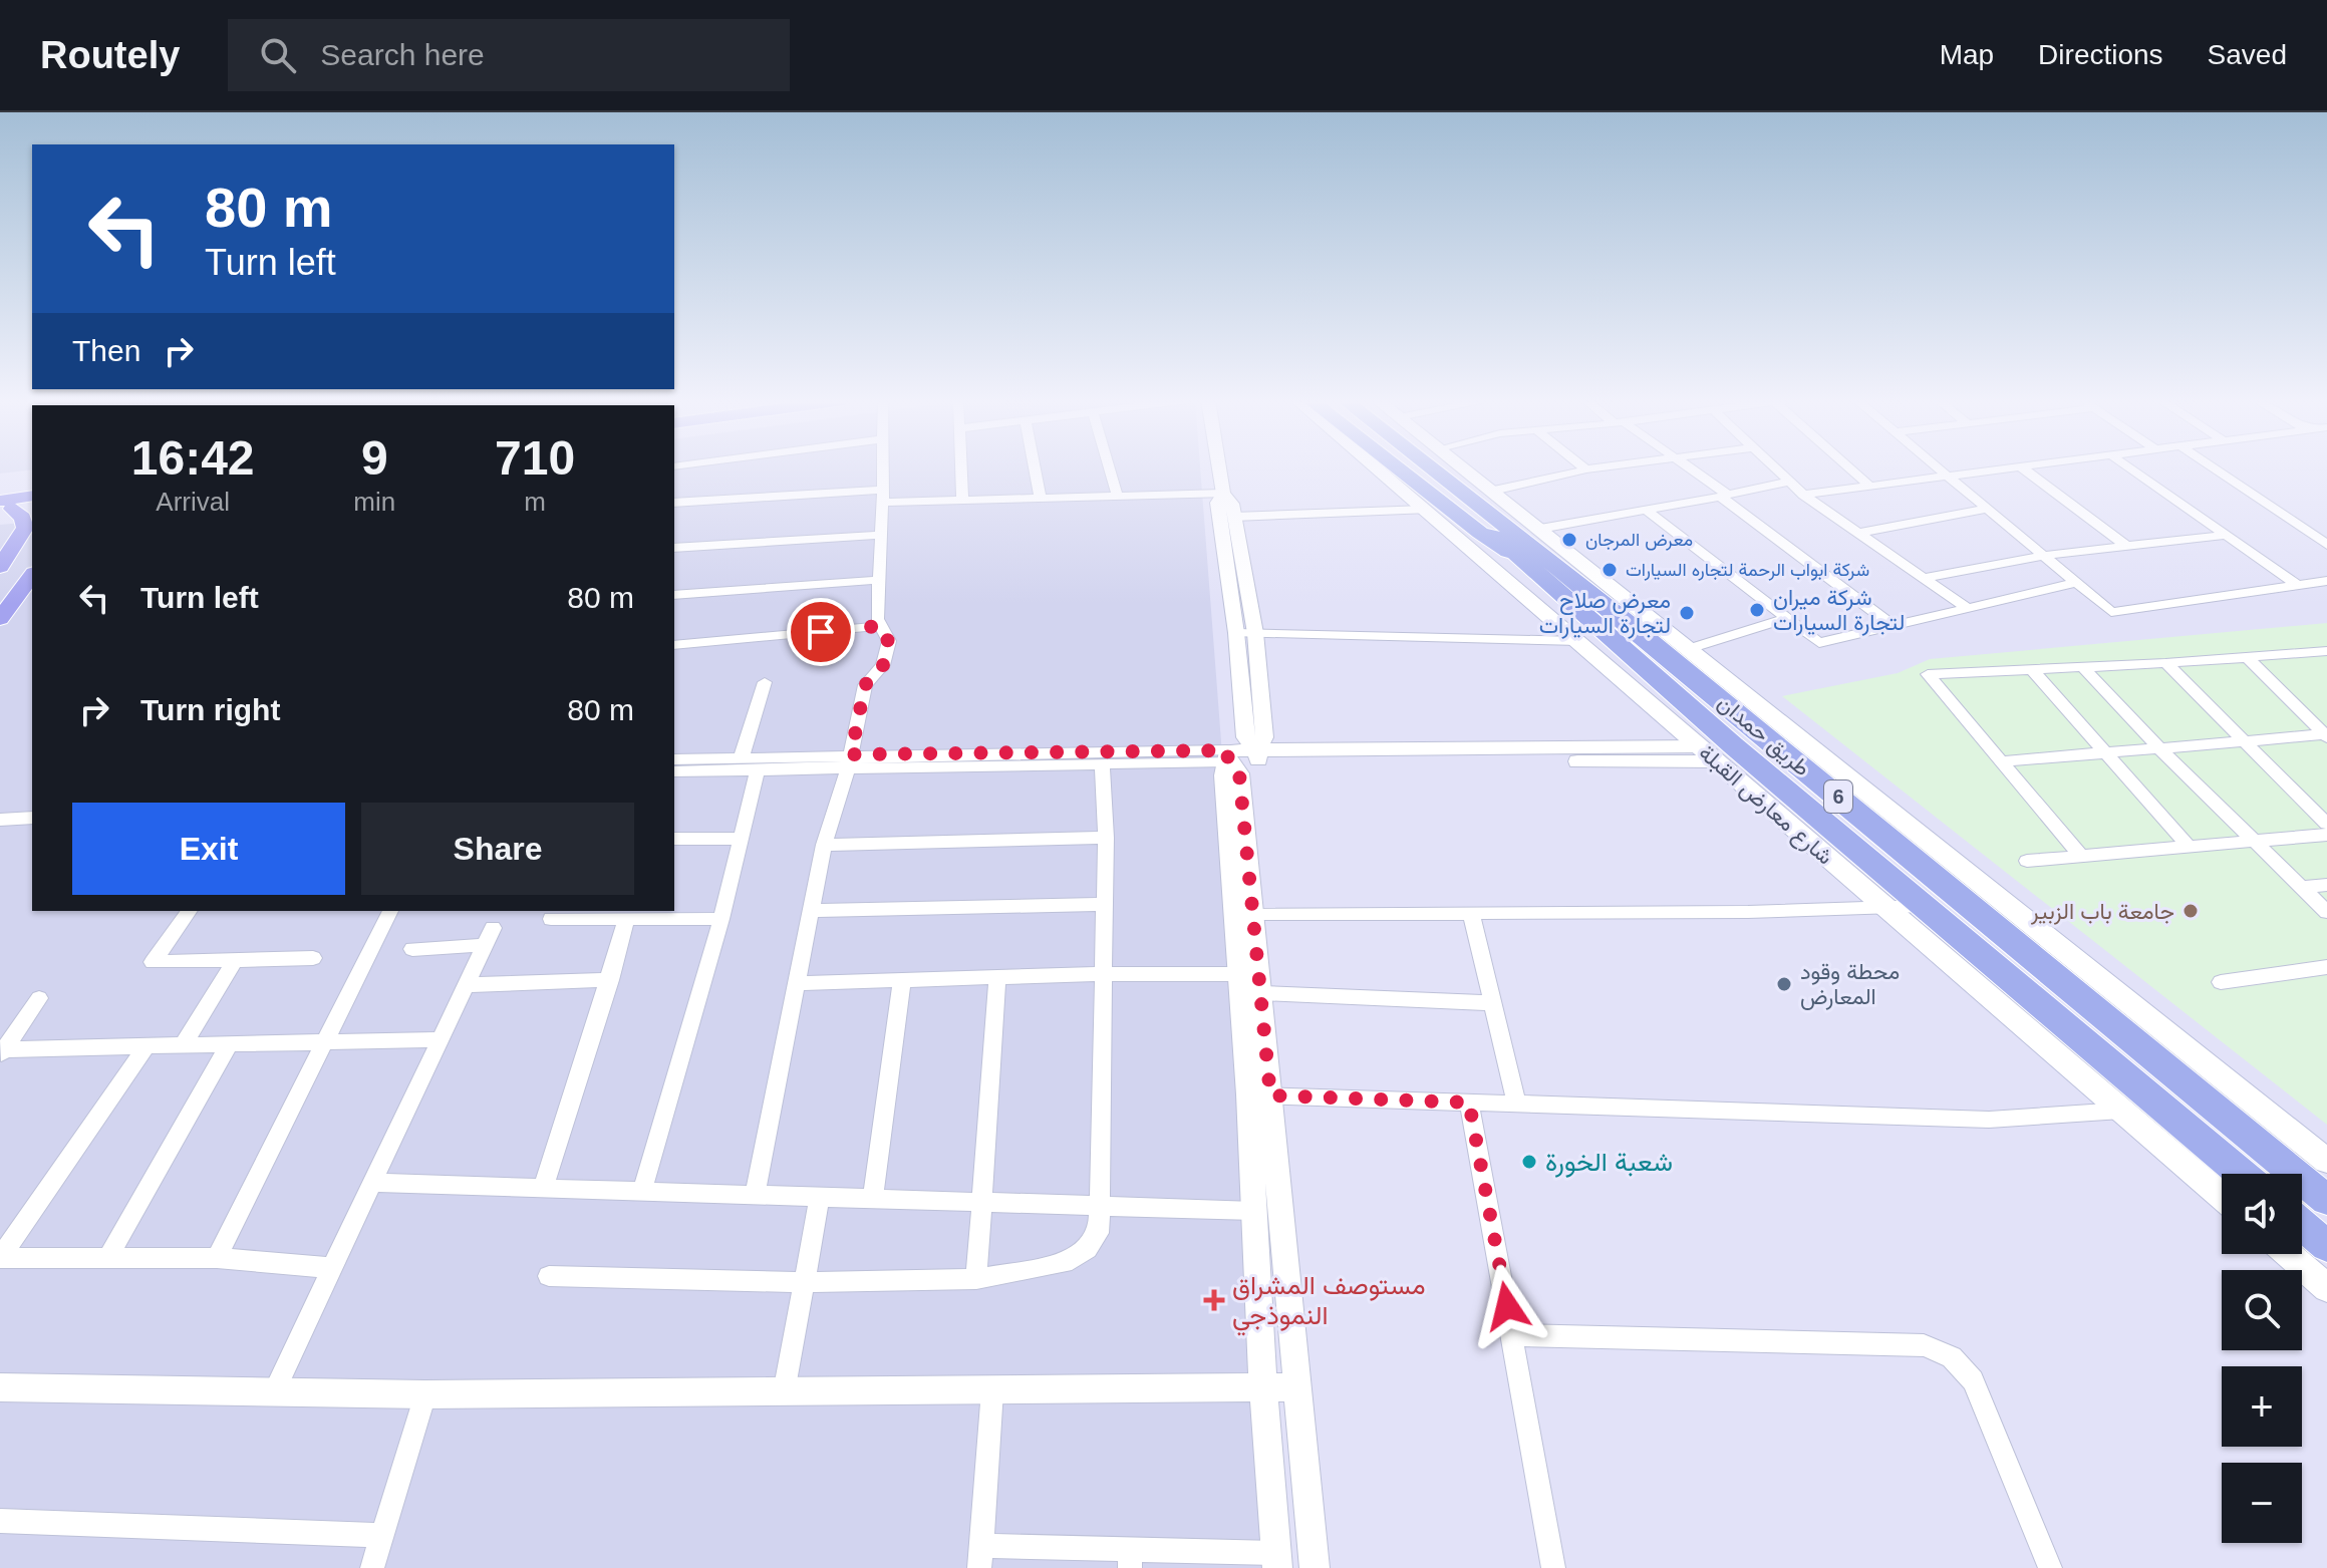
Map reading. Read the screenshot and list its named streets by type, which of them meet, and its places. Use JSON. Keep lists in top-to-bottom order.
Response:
{
  "streets": {
    "highway": ["طريق حمدان", "6"],
    "main road": ["شارع معارض القبلة"]
  },
  "places": {
    "other": [
      "معرض المرجان",
      "شركة ابواب الرحمة لتجاره السيارات",
      "شركة ميران لتجارة السيارات",
      "معرض صلاح لتجارة السيارات",
      "جامعة باب الزبير",
      "محطة وقود المعارض",
      "شعبة الخورة"
    ],
    "health": ["مستوصف المشراق النموذجي"]
  },
  "page": {
    "header": "Routely",
    "search": "Search here",
    "nav": ["Map", "Directions", "Saved"],
    "turn": ["80 m", "Turn left"],
    "then": "Then",
    "eta": [
      "16:42",
      "Arrival",
      "9",
      "min",
      "710",
      "m"
    ],
    "list": [
      {
        "name": "Turn left",
        "value": "80 m"
      },
      {
        "name": "Turn right",
        "value": "80 m"
      }
    ],
    "buttons": ["Exit", "Share"],
    "map_buttons": ["+", "−"]
  }
}
